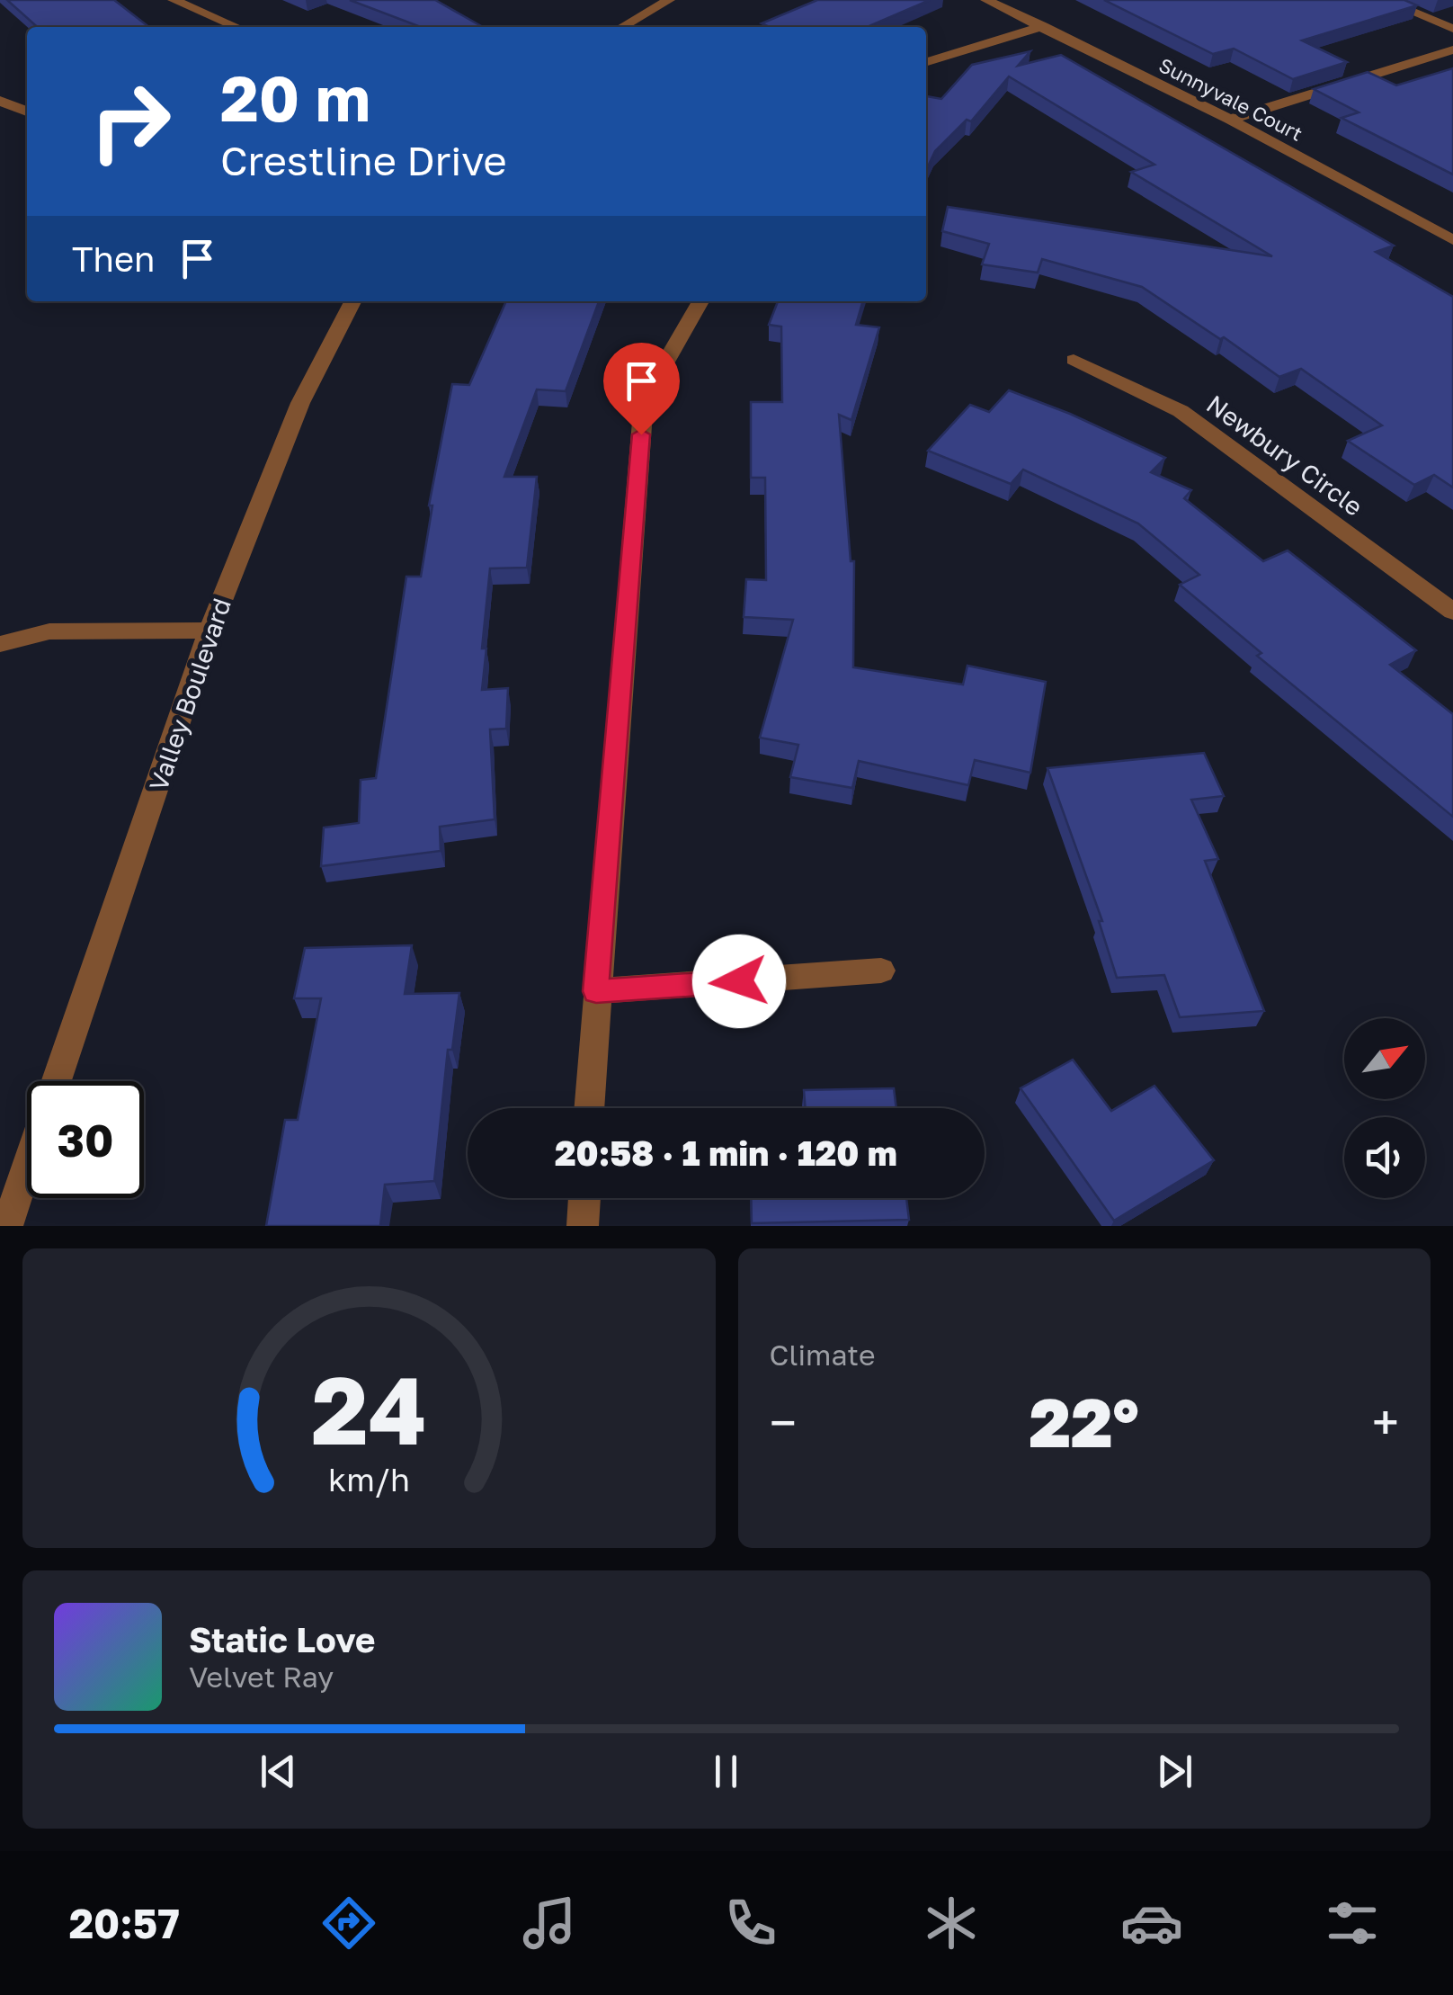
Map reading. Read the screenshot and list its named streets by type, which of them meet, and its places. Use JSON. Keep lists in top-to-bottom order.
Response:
{
  "streets": {
    "street": ["Sunnyvale Court", "Newbury Circle", "Valley Boulevard"]
  },
  "north": "top right",
  "page": {
    "turn": ["20 m", "Crestline Drive"],
    "then": "Then",
    "limit": "30",
    "trip": "20:58 · 1 min · 120 m",
    "tile": "Climate",
    "heat": ["−", "22°", "+"],
    "song": ["Static Love", "Velvet Ray"],
    "tabs": "20:57",
    "gauge": ["24", "km/h"]
  }
}
